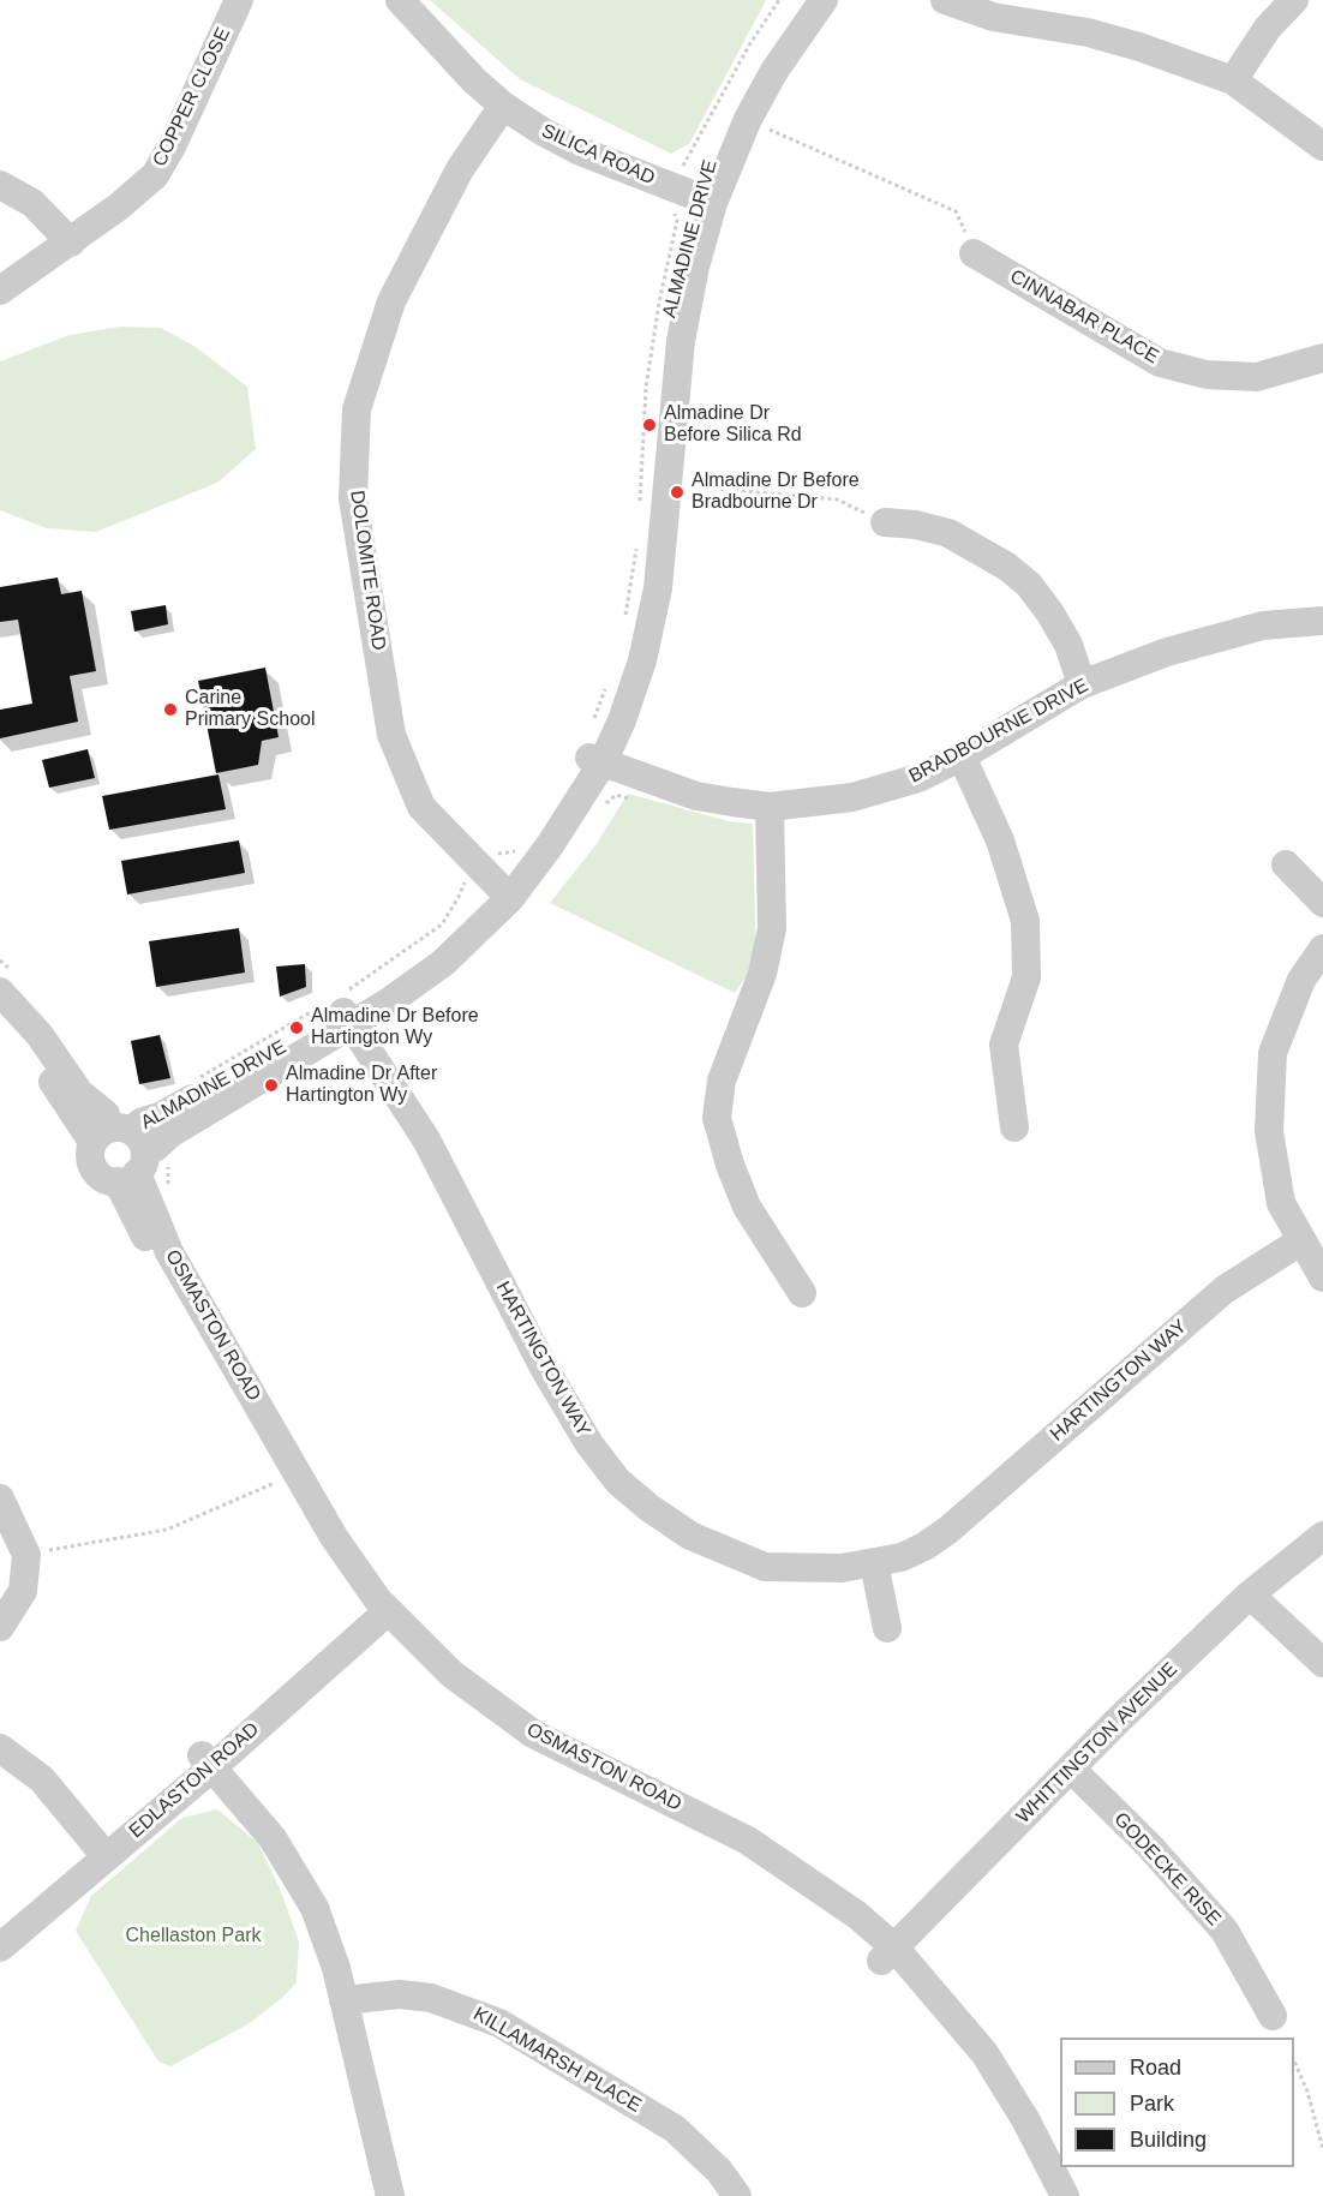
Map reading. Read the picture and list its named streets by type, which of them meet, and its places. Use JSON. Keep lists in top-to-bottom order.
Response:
{
  "streets": {
    "street": [
      "COPPER CLOSE",
      "SILICA ROAD",
      "ALMADINE DRIVE",
      "CINNABAR PLACE",
      "DOLOMITE ROAD",
      "BRADBOURNE DRIVE",
      "OSMASTON ROAD",
      "HARTINGTON WAY",
      "WHITTINGTON AVENUE",
      "EDLASTON ROAD",
      "GODECKE RISE",
      "KILLAMARSH PLACE"
    ]
  },
  "crossings": [
    ["SILICA ROAD", "ALMADINE DRIVE"],
    ["SILICA ROAD", "DOLOMITE ROAD"],
    ["ALMADINE DRIVE", "DOLOMITE ROAD"],
    ["ALMADINE DRIVE", "BRADBOURNE DRIVE"],
    ["ALMADINE DRIVE", "OSMASTON ROAD"],
    ["ALMADINE DRIVE", "HARTINGTON WAY"],
    ["OSMASTON ROAD", "WHITTINGTON AVENUE"],
    ["OSMASTON ROAD", "EDLASTON ROAD"],
    ["WHITTINGTON AVENUE", "GODECKE RISE"]
  ],
  "parks": ["Chellaston Park"],
  "places": [
    "Almadine Dr Before Silica Rd",
    "Almadine Dr Before Bradbourne Dr",
    "Carine Primary School",
    "Almadine Dr Before Hartington Wy",
    "Almadine Dr After Hartington Wy"
  ],
  "legend": ["Road", "Park", "Building"]
}
